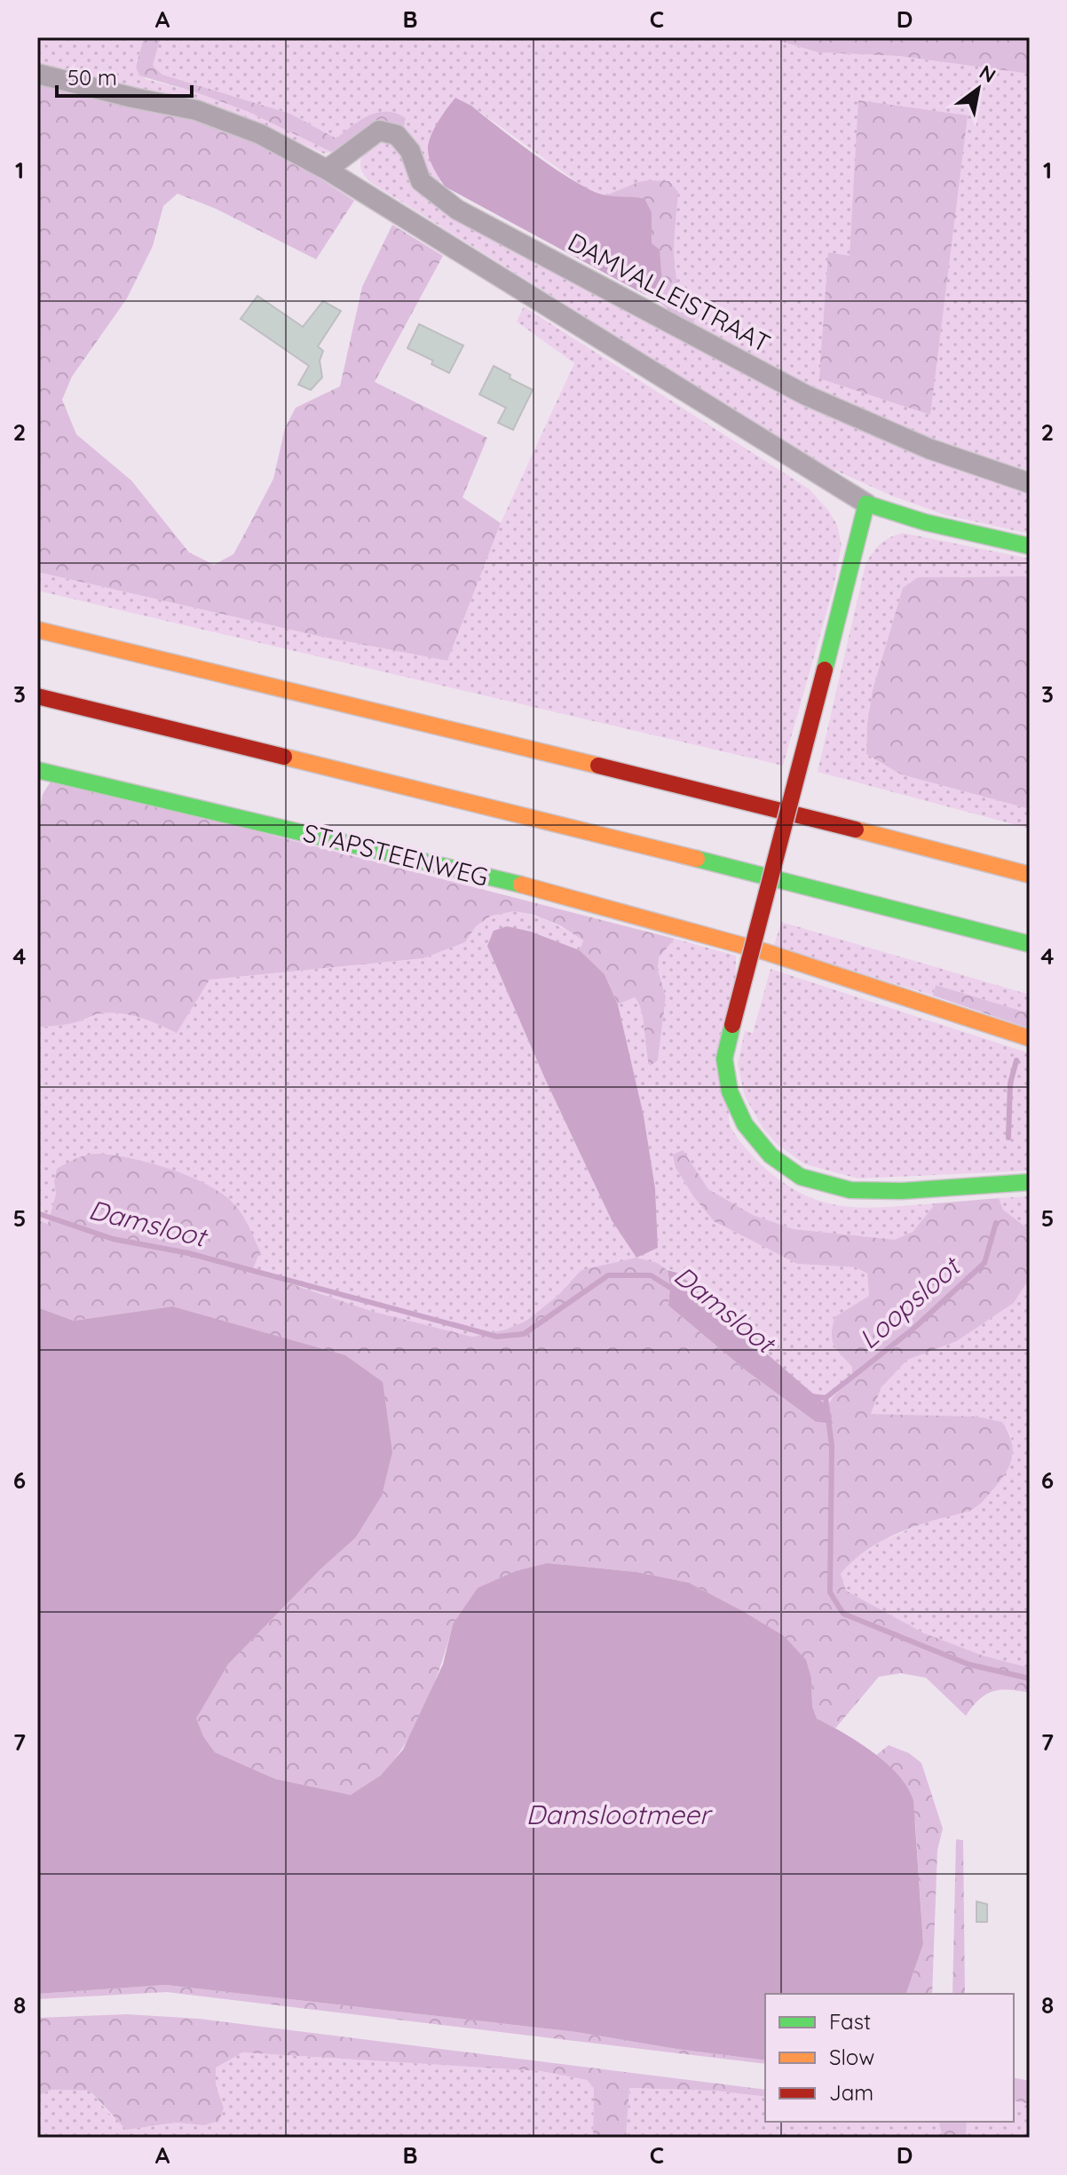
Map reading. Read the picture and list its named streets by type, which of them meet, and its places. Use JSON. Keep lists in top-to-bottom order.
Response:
{
  "streets": {
    "main road": ["STAPSTEENWEG"],
    "street": ["DAMVALLEISTRAAT"]
  },
  "water": ["Damsloot", "Loopsloot", "Damslootmeer"],
  "legend": ["Fast", "Slow", "Jam"],
  "scale_bar": "50 m",
  "north": "top right",
  "grid": {
    "columns": [
      "A",
      "B",
      "C",
      "D"
    ],
    "rows": [
      "1",
      "2",
      "3",
      "4",
      "5",
      "6",
      "7",
      "8"
    ]
  }
}
